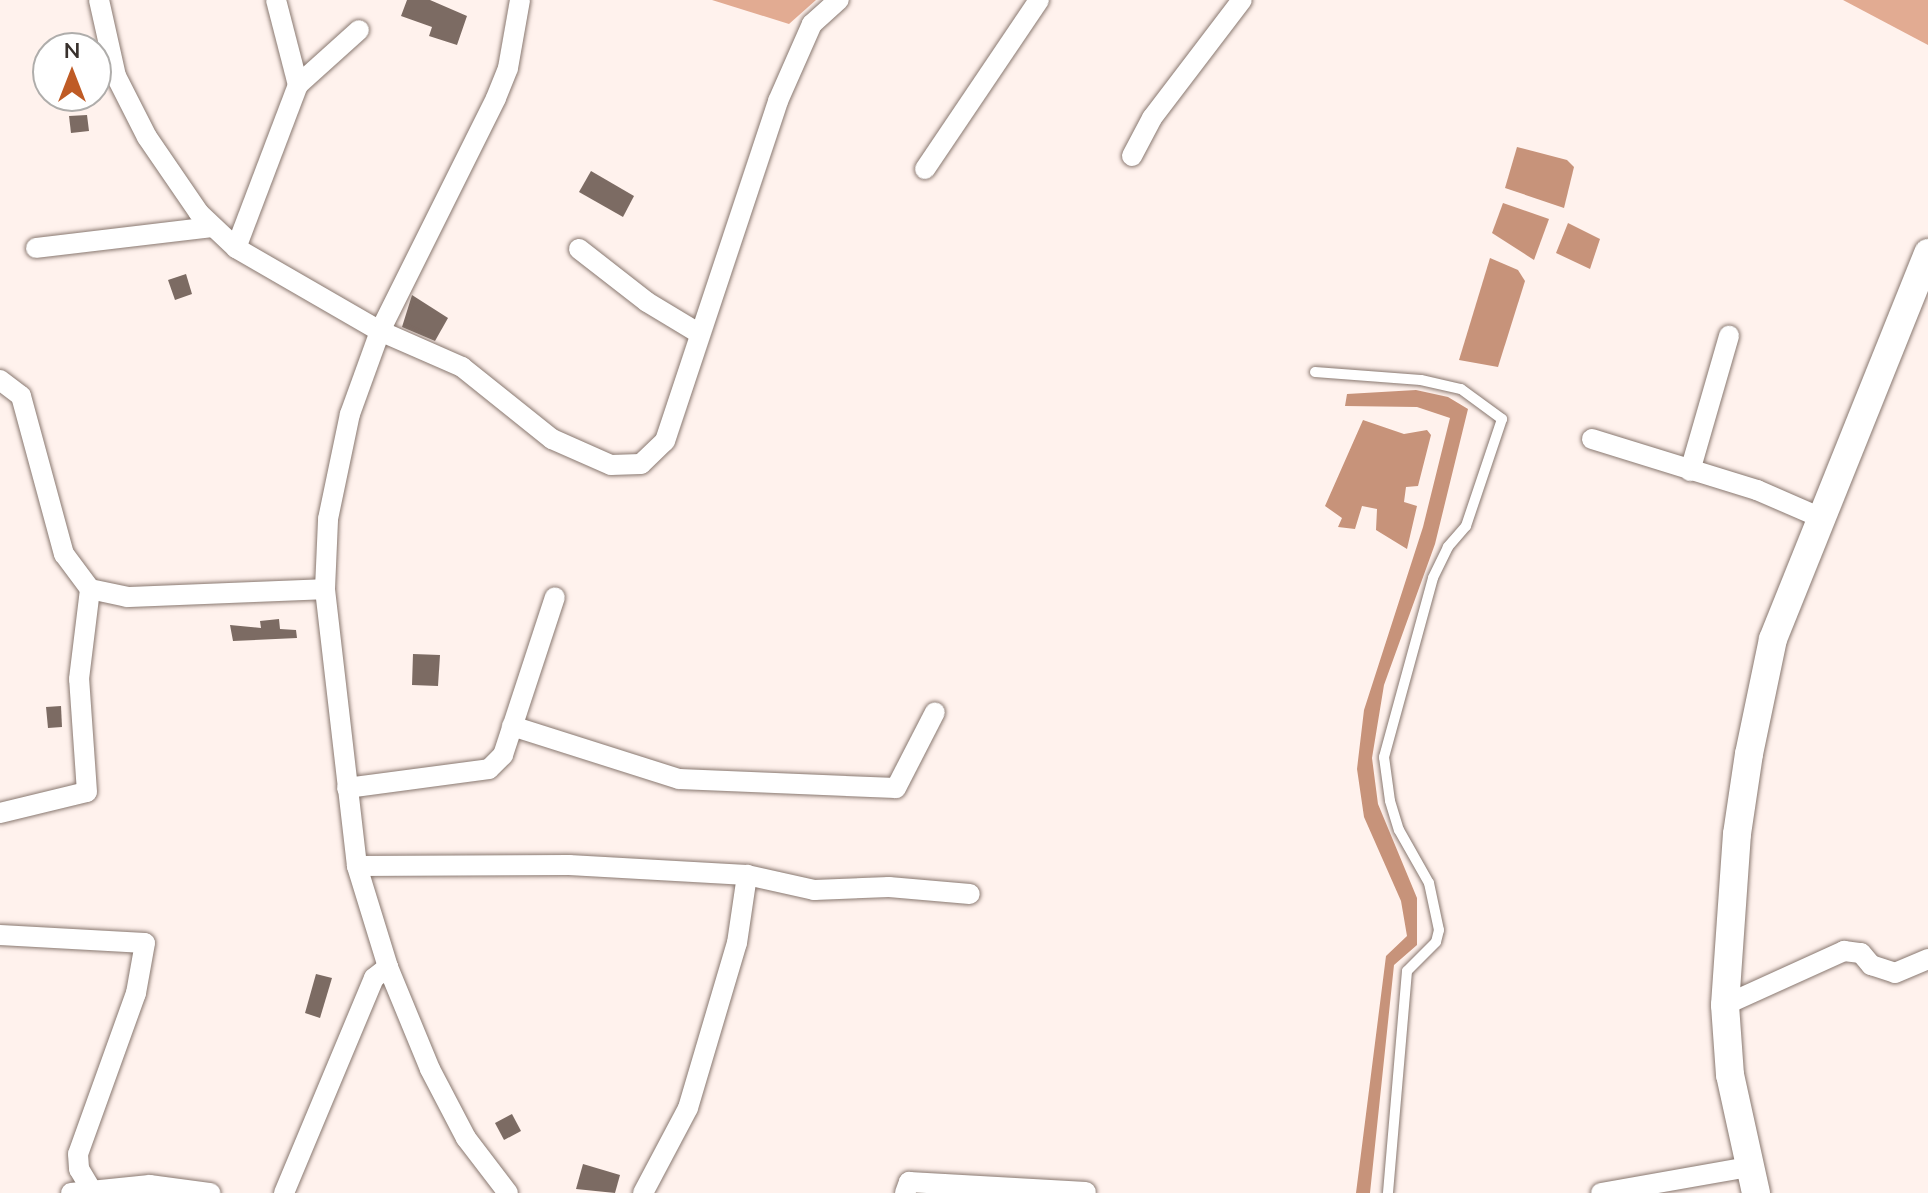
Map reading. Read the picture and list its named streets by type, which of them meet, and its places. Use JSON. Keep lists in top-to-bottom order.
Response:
{
  "north": "top"
}
